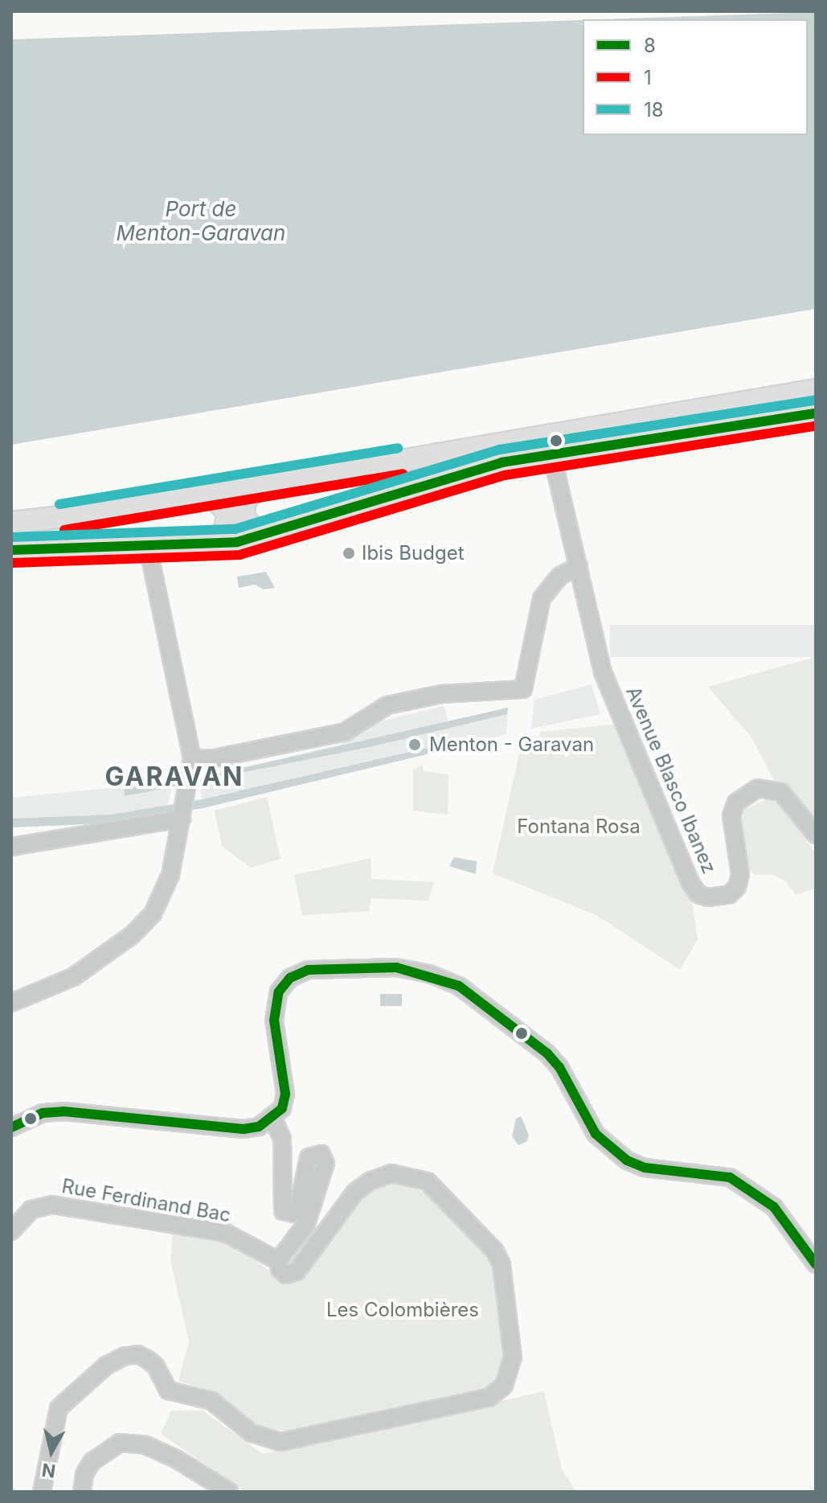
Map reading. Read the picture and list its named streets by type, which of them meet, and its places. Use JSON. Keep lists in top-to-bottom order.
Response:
{
  "streets": {
    "street": ["Avenue Blasco Ibanez", "Rue Ferdinand Bac"]
  },
  "districts": ["GARAVAN"],
  "water": ["Port de Menton-Garavan"],
  "parks": ["Fontana Rosa", "Les Colombières"],
  "places": ["Ibis Budget", "Menton - Garavan"],
  "lines": ["transit line 18", "transit line 8", "transit line 1"],
  "legend": ["8", "1", "18"],
  "north": "bottom"
}
